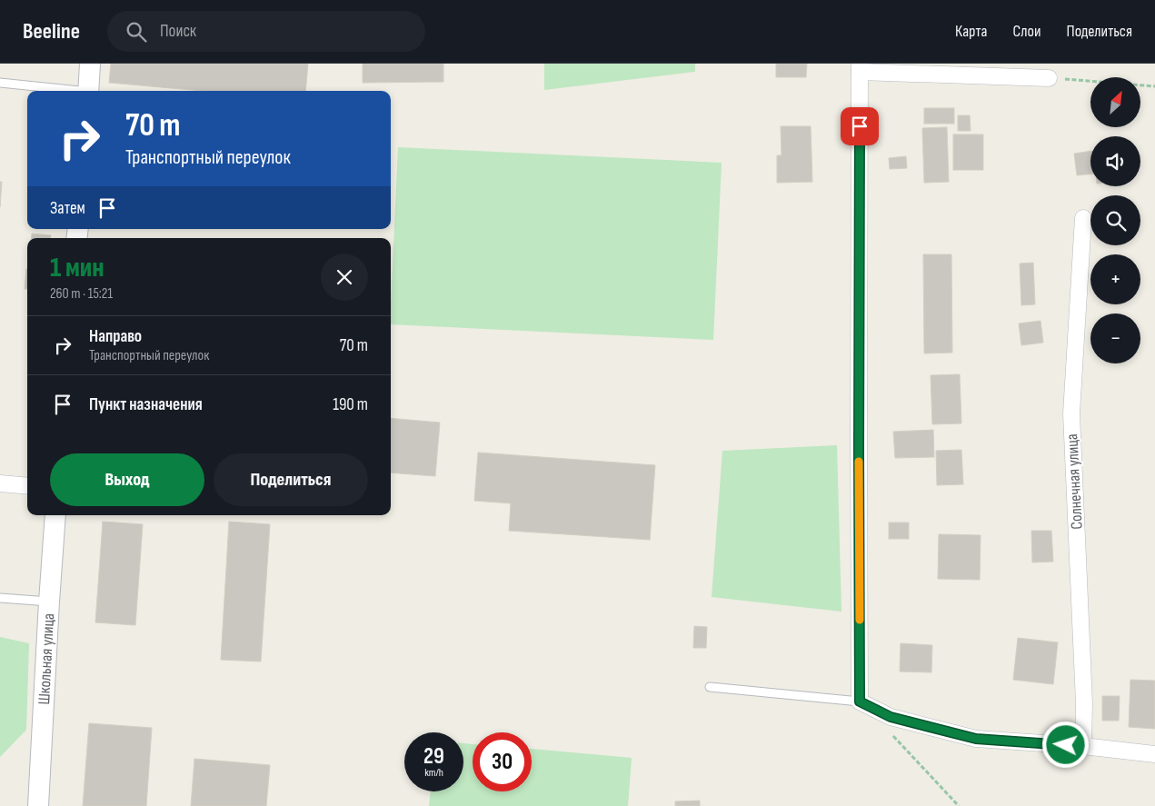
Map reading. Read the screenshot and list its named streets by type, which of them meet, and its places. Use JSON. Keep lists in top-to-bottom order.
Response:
{
  "streets": {
    "street": ["Солнечная улица", "Школьная улица"]
  },
  "north": "top right",
  "page": {
    "header": "Beeline",
    "search": "Поиск",
    "nav": ["Карта", "Слои", "Поделиться"],
    "map_buttons": ["+", "−"],
    "turn": ["70 m", "Транспортный переулок"],
    "then": "Затем",
    "heading": ["1 мин", "260 m · 15:21"],
    "list": [
      {
        "name": "Направо",
        "note": "Транспортный переулок",
        "value": "70 m"
      },
      {
        "name": "Пункт назначения",
        "value": "190 m"
      }
    ],
    "buttons": ["Выход", "Поделиться"],
    "speed": "29 km/h",
    "limit": "30"
  }
}
